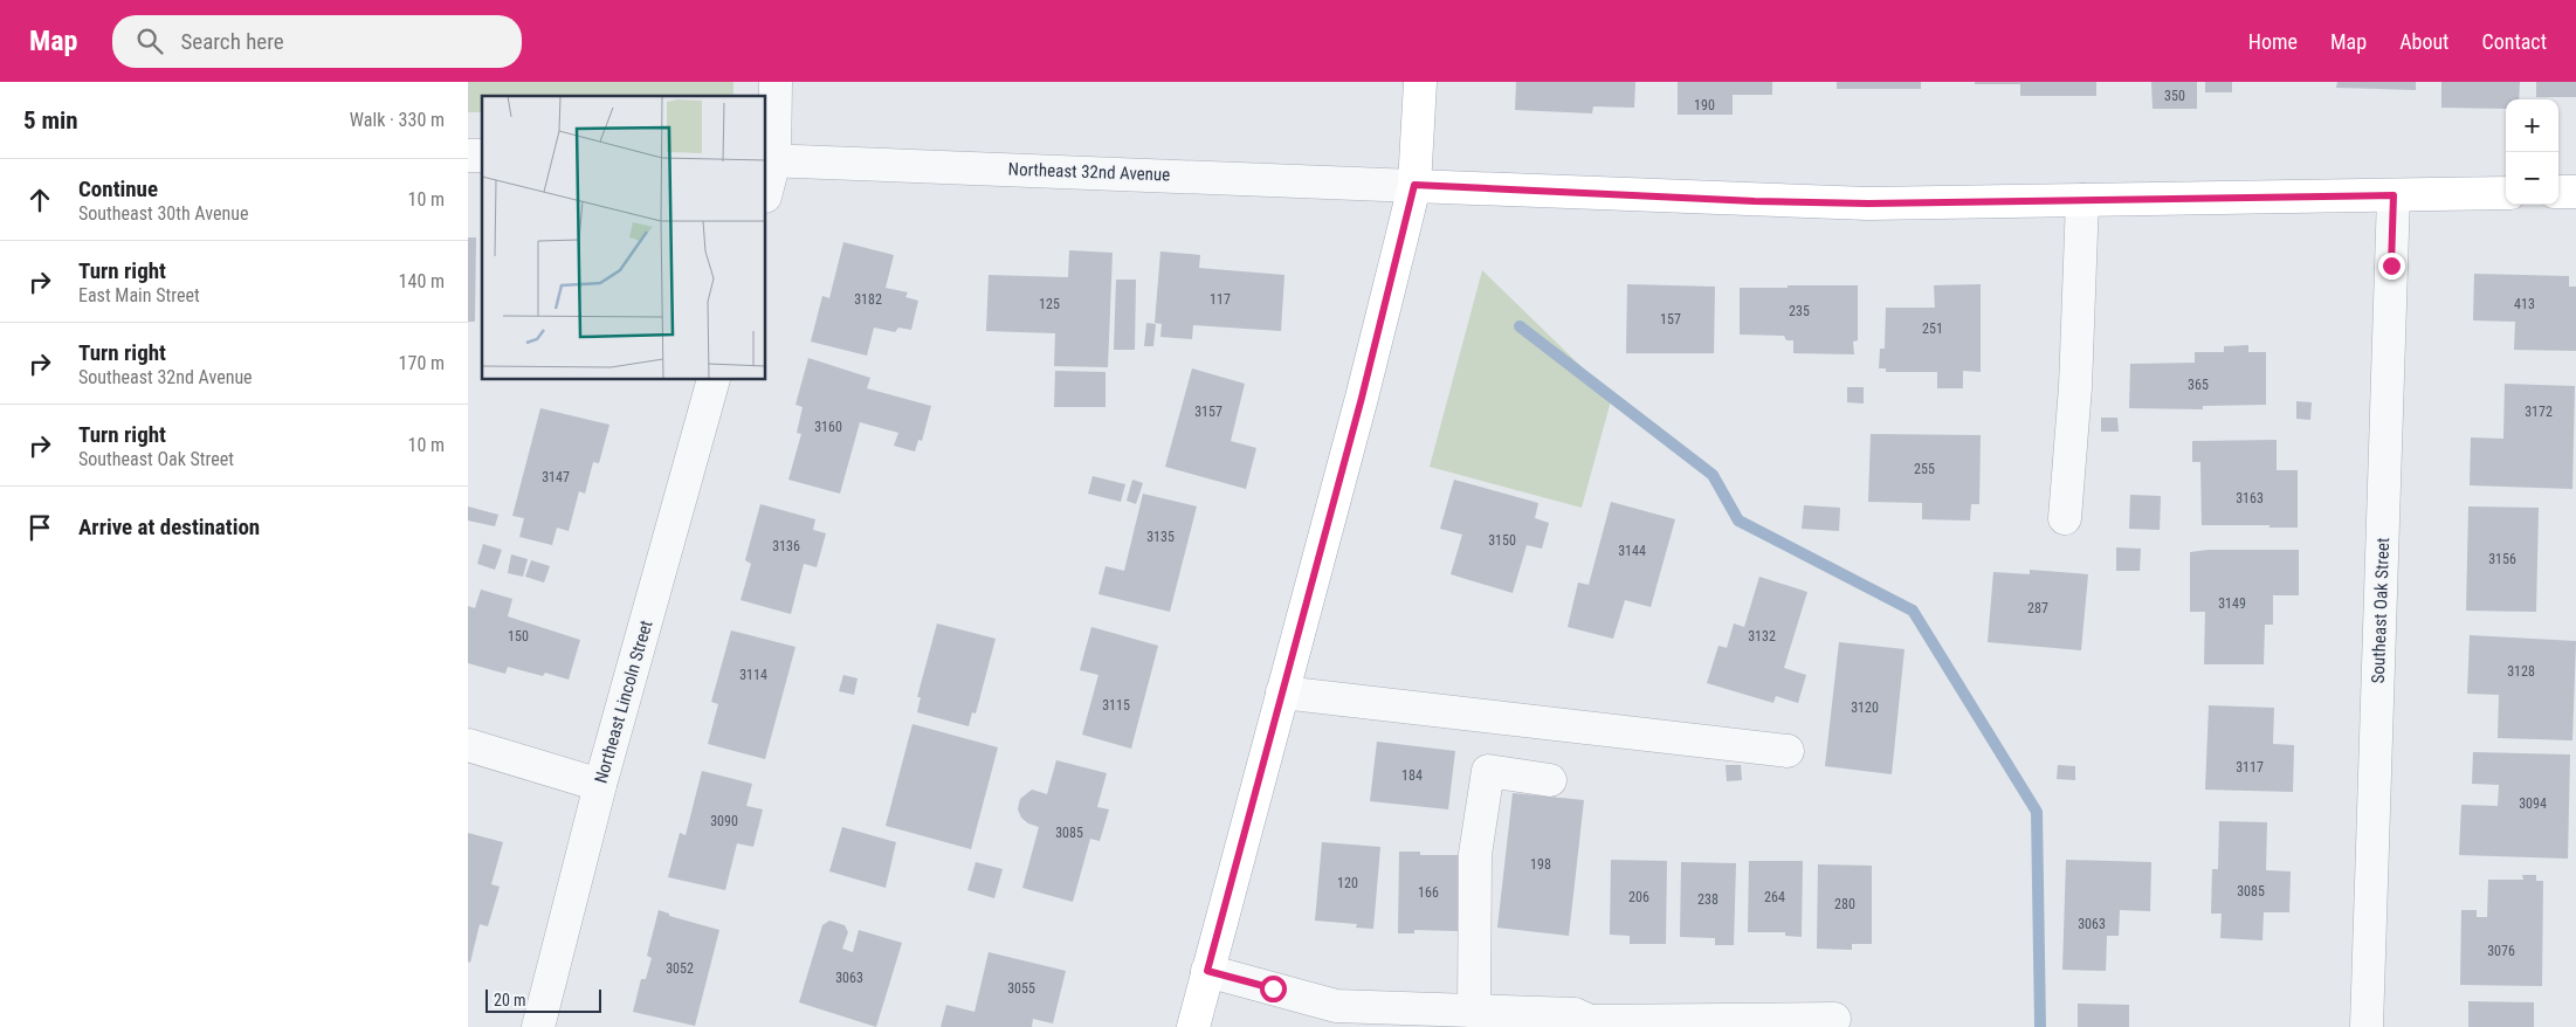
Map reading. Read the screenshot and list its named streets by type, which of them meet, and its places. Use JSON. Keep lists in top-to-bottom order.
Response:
{
  "streets": {
    "street": ["Northeast 32nd Avenue", "Southeast Oak Street", "Northeast Lincoln Street"]
  },
  "house_numbers": [
    "350",
    "190",
    "3182",
    "117",
    "125",
    "413",
    "235",
    "157",
    "251",
    "365",
    "3157",
    "3172",
    "3160",
    "255",
    "3147",
    "3163",
    "3135",
    "3150",
    "3136",
    "3144",
    "3156",
    "3149",
    "287",
    "150",
    "3132",
    "3128",
    "3114",
    "3115",
    "3120",
    "3117",
    "184",
    "3094",
    "3090",
    "3085",
    "198",
    "120",
    "3085",
    "166",
    "206",
    "264",
    "238",
    "280",
    "3063",
    "3076",
    "3052",
    "3063",
    "3055"
  ],
  "scale_bar": "20 m",
  "page": {
    "header": "Map",
    "search": "Search here",
    "nav": [
      "Home",
      "Map",
      "About",
      "Contact"
    ],
    "heading": ["5 min", "Walk · 330 m"],
    "map_buttons": ["+", "−"],
    "list": [
      ["Continue", "Southeast 30th Avenue", "10 m"],
      ["Turn right", "East Main Street", "140 m"],
      ["Turn right", "Southeast 32nd Avenue", "170 m"],
      ["Turn right", "Southeast Oak Street", "10 m"],
      "Arrive at destination"
    ],
    "scale": "20 m"
  }
}
